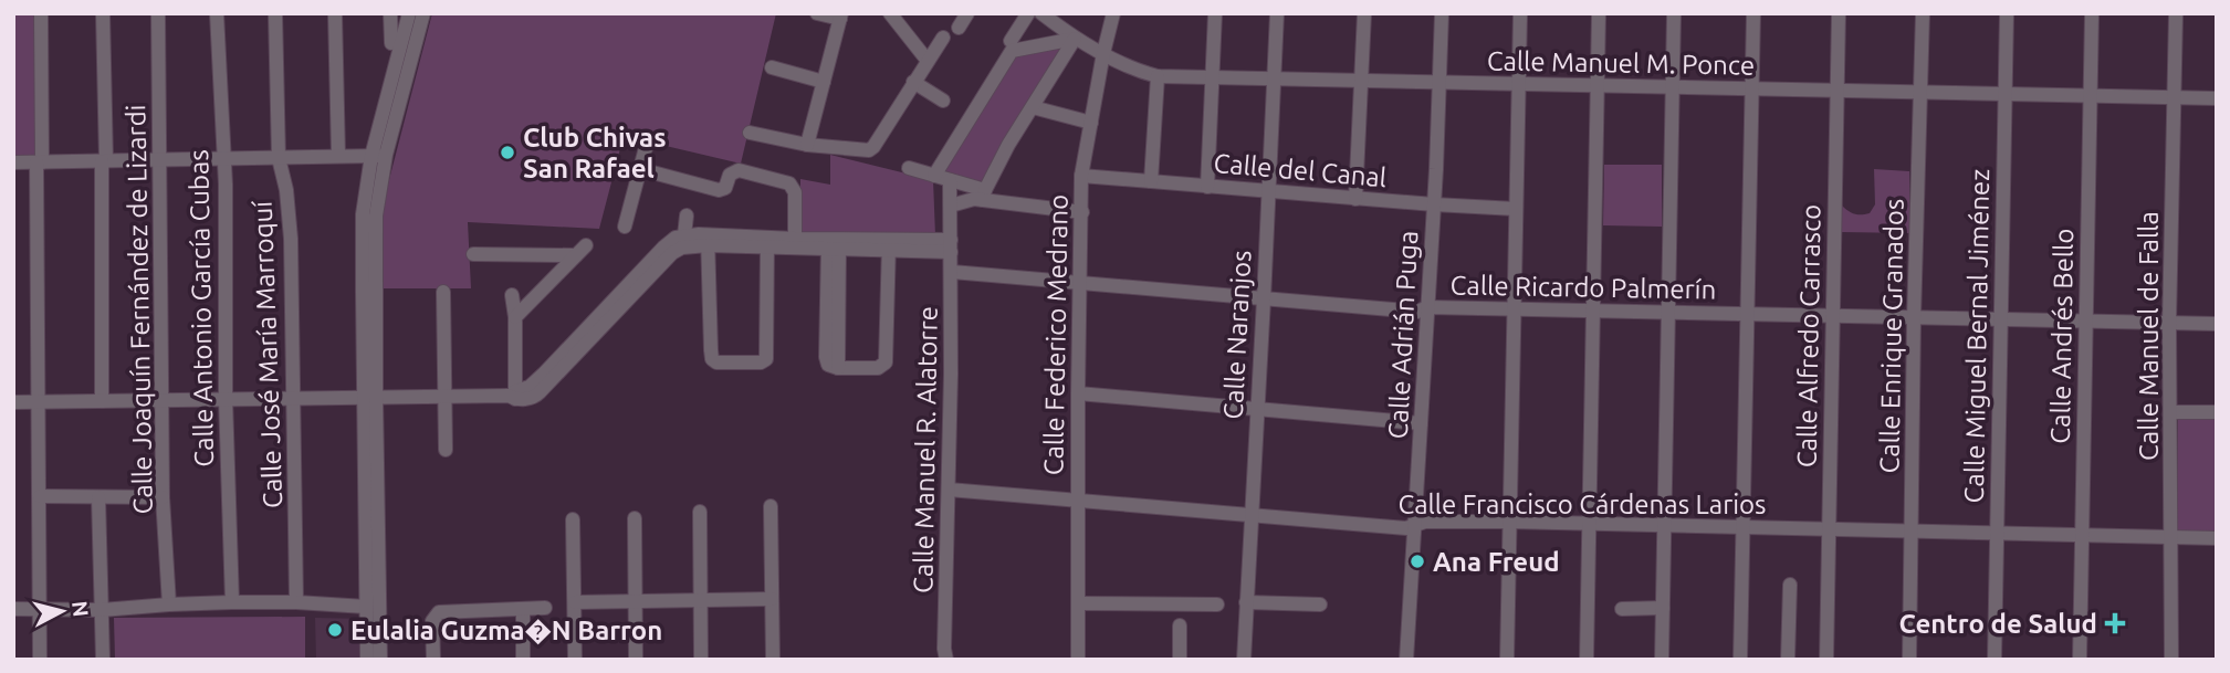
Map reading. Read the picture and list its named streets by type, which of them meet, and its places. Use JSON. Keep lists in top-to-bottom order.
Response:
{
  "streets": {
    "street": [
      "Calle Manuel M. Ponce",
      "Calle del Canal",
      "Calle Ricardo Palmerín",
      "Calle Antonio García Cubas",
      "Calle Joaquín Fernández de Lizardi",
      "Calle Federico Medrano",
      "Calle Naranjos",
      "Calle Adrián Puga",
      "Calle Alfredo Carrasco",
      "Calle Enrique Granados",
      "Calle Miguel Bernal Jiménez",
      "Calle Andrés Bello",
      "Calle Manuel de Falla",
      "Calle José María Marroquí",
      "Calle Manuel R. Alatorre",
      "Calle Francisco Cárdenas Larios"
    ]
  },
  "crossings": [
    ["Calle Manuel M. Ponce", "Calle Federico Medrano"],
    ["Calle Manuel M. Ponce", "Calle Naranjos"],
    ["Calle Manuel M. Ponce", "Calle Adrián Puga"],
    ["Calle Manuel M. Ponce", "Calle Alfredo Carrasco"],
    ["Calle Manuel M. Ponce", "Calle Enrique Granados"],
    ["Calle Manuel M. Ponce", "Calle Miguel Bernal Jiménez"],
    ["Calle Manuel M. Ponce", "Calle Andrés Bello"],
    ["Calle Manuel M. Ponce", "Calle Manuel de Falla"],
    ["Calle del Canal", "Calle Federico Medrano"],
    ["Calle del Canal", "Calle Naranjos"],
    ["Calle del Canal", "Calle Adrián Puga"],
    ["Calle Ricardo Palmerín", "Calle Federico Medrano"],
    ["Calle Ricardo Palmerín", "Calle Naranjos"],
    ["Calle Ricardo Palmerín", "Calle Adrián Puga"],
    ["Calle Ricardo Palmerín", "Calle Alfredo Carrasco"],
    ["Calle Ricardo Palmerín", "Calle Enrique Granados"],
    ["Calle Ricardo Palmerín", "Calle Miguel Bernal Jiménez"],
    ["Calle Ricardo Palmerín", "Calle Andrés Bello"],
    ["Calle Ricardo Palmerín", "Calle Manuel de Falla"],
    ["Calle Ricardo Palmerín", "Calle Manuel R. Alatorre"],
    ["Calle Federico Medrano", "Calle Francisco Cárdenas Larios"],
    ["Calle Naranjos", "Calle Francisco Cárdenas Larios"],
    ["Calle Adrián Puga", "Calle Francisco Cárdenas Larios"],
    ["Calle Alfredo Carrasco", "Calle Francisco Cárdenas Larios"],
    ["Calle Enrique Granados", "Calle Francisco Cárdenas Larios"],
    ["Calle Miguel Bernal Jiménez", "Calle Francisco Cárdenas Larios"],
    ["Calle Andrés Bello", "Calle Francisco Cárdenas Larios"],
    ["Calle Manuel de Falla", "Calle Francisco Cárdenas Larios"],
    ["Calle Manuel R. Alatorre", "Calle Francisco Cárdenas Larios"]
  ],
  "places": {
    "other": ["Club Chivas San Rafael", "Ana Freud", "Eulalia Guzma�N Barron"],
    "health": ["Centro de Salud"]
  },
  "north": "right"
}
